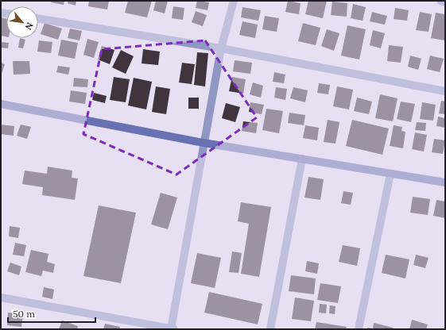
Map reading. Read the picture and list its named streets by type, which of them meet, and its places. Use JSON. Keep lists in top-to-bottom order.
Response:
{
  "scale_bar": "50 m",
  "north": "bottom right"
}
